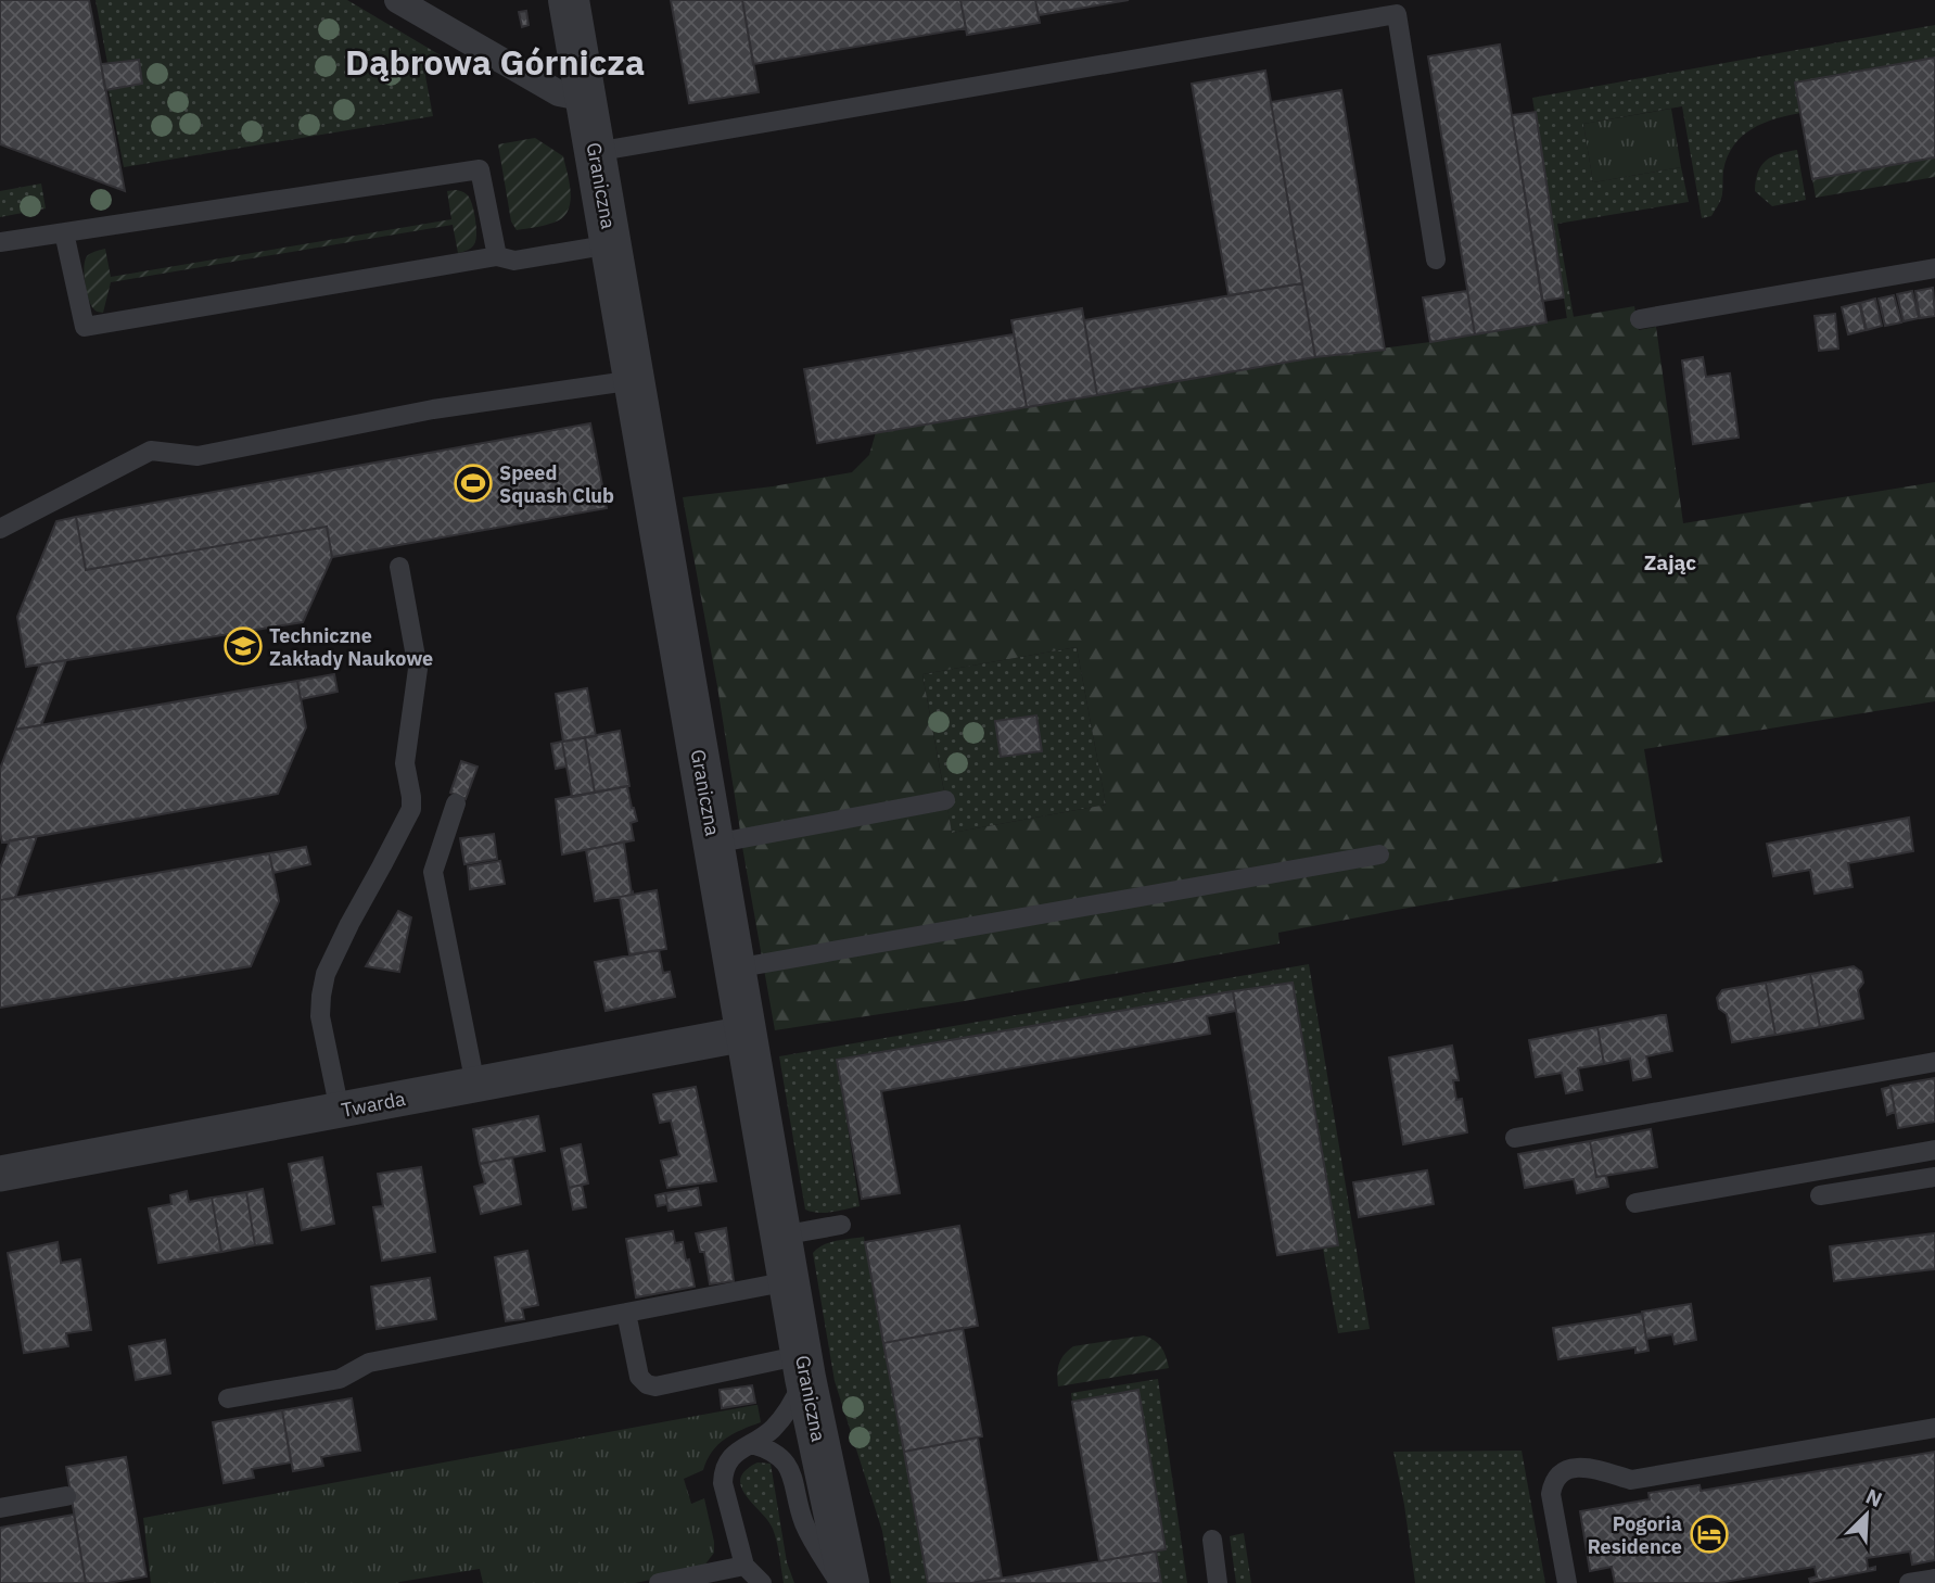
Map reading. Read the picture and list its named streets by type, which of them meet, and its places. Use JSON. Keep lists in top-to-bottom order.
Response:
{
  "streets": {
    "street": ["Graniczna", "Twarda"]
  },
  "crossings": [
    ["Graniczna", "Twarda"]
  ],
  "districts": ["Dąbrowa Górnicza", "Zając"],
  "places": {
    "sports": ["Speed Squash Club"],
    "school or university": ["Techniczne Zakłady Naukowe"],
    "hotel": ["Pogoria Residence"]
  },
  "north": "top right"
}
